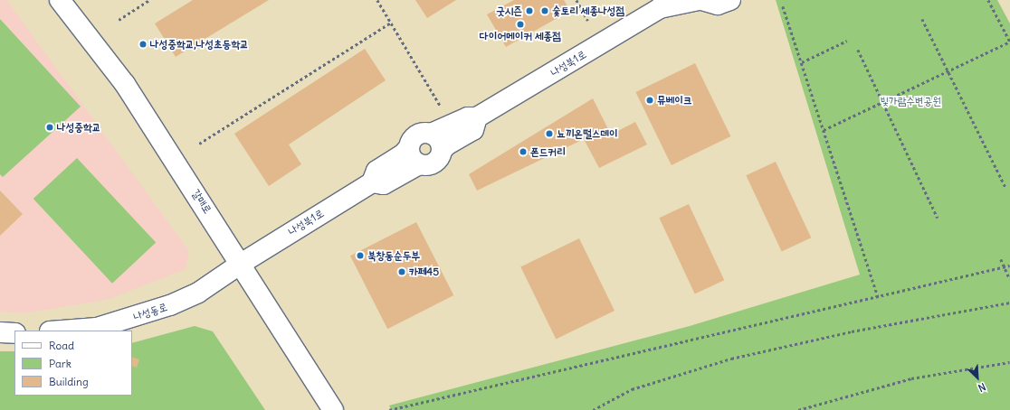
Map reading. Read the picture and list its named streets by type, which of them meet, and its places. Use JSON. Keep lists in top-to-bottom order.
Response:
{
  "streets": {
    "street": ["나성북1로", "갈매로", "나성동로"]
  },
  "crossings": [
    ["나성북1로", "갈매로"],
    ["나성북1로", "나성동로"],
    ["갈매로", "나성동로"]
  ],
  "parks": ["빛가람수변공원"],
  "places": [
    "굿시즌",
    "숯토리 세종나성점",
    "다이어메이커 세종점",
    "나성중학교,나성초등학교",
    "뮤베이크",
    "나성중학교",
    "뇨끼온떨스데이",
    "폰드커리",
    "북창동순두부",
    "카페45"
  ],
  "legend": ["Road", "Park", "Building"],
  "north": "bottom right"
}
